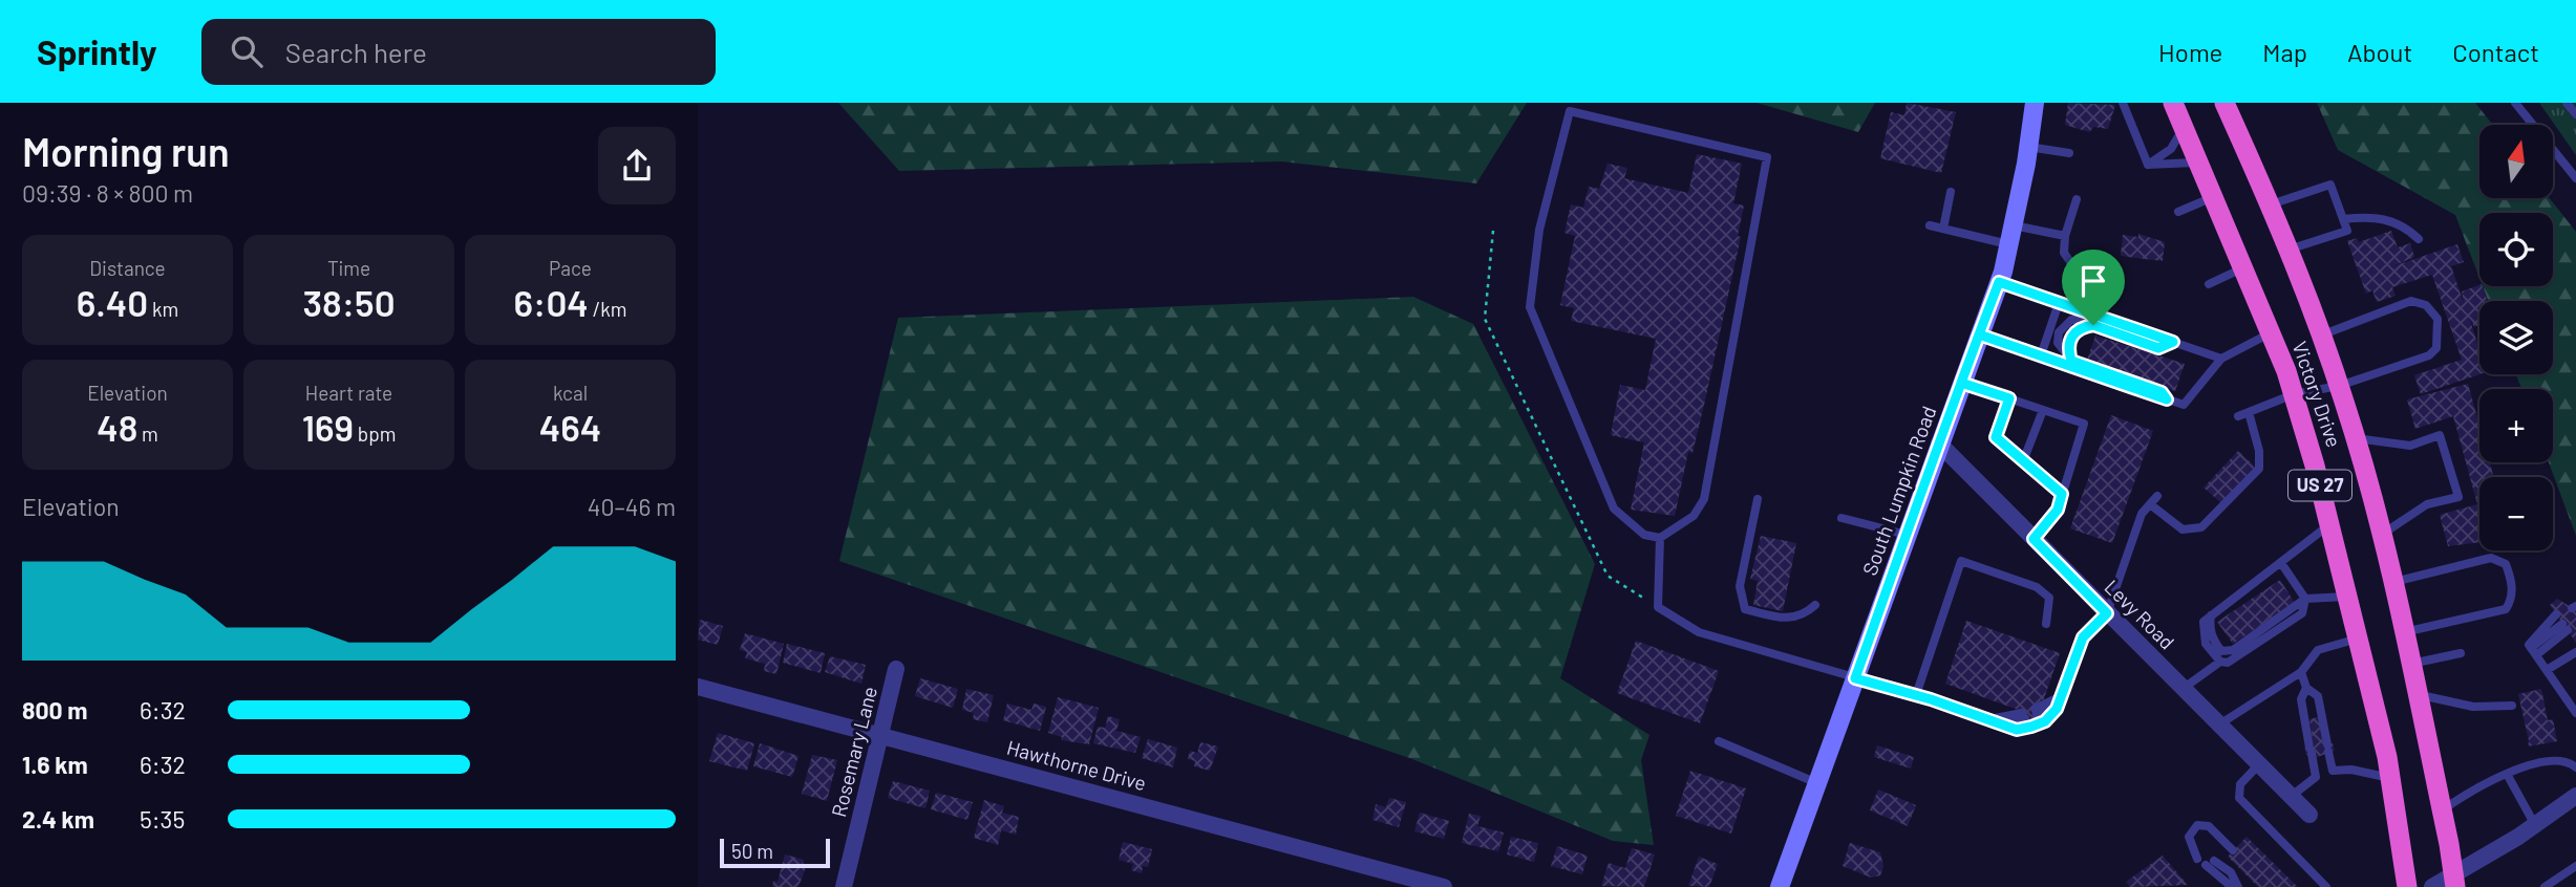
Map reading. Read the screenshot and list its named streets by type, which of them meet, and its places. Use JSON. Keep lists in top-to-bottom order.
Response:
{
  "streets": {
    "highway": ["Victory Drive", "US 27"],
    "main road": ["South Lumpkin Road"],
    "street": ["Levy Road", "Rosemary Lane", "Hawthorne Drive"]
  },
  "crossings": [
    ["South Lumpkin Road", "Levy Road"],
    ["Rosemary Lane", "Hawthorne Drive"]
  ],
  "scale_bar": "50 m",
  "north": "top",
  "page": {
    "header": "Sprintly",
    "search": "Search here",
    "nav": [
      "Home",
      "Map",
      "About",
      "Contact"
    ],
    "heading": ["Morning run", "09:39 · 8 × 800 m"],
    "map_buttons": ["+", "−"],
    "stats": [
      ["Distance", "6.40 km"],
      ["Time", "38:50"],
      ["Pace", "6:04 /km"],
      ["Elevation", "48 m"],
      ["Heart rate", "169 bpm"],
      ["kcal", "464"]
    ],
    "chart": ["Elevation", "40–46 m"],
    "list": [
      {
        "name": "800 m",
        "note": "6:32"
      },
      {
        "name": "1.6 km",
        "note": "6:32"
      },
      {
        "name": "2.4 km",
        "note": "5:35"
      }
    ],
    "scale": "50 m"
  }
}
